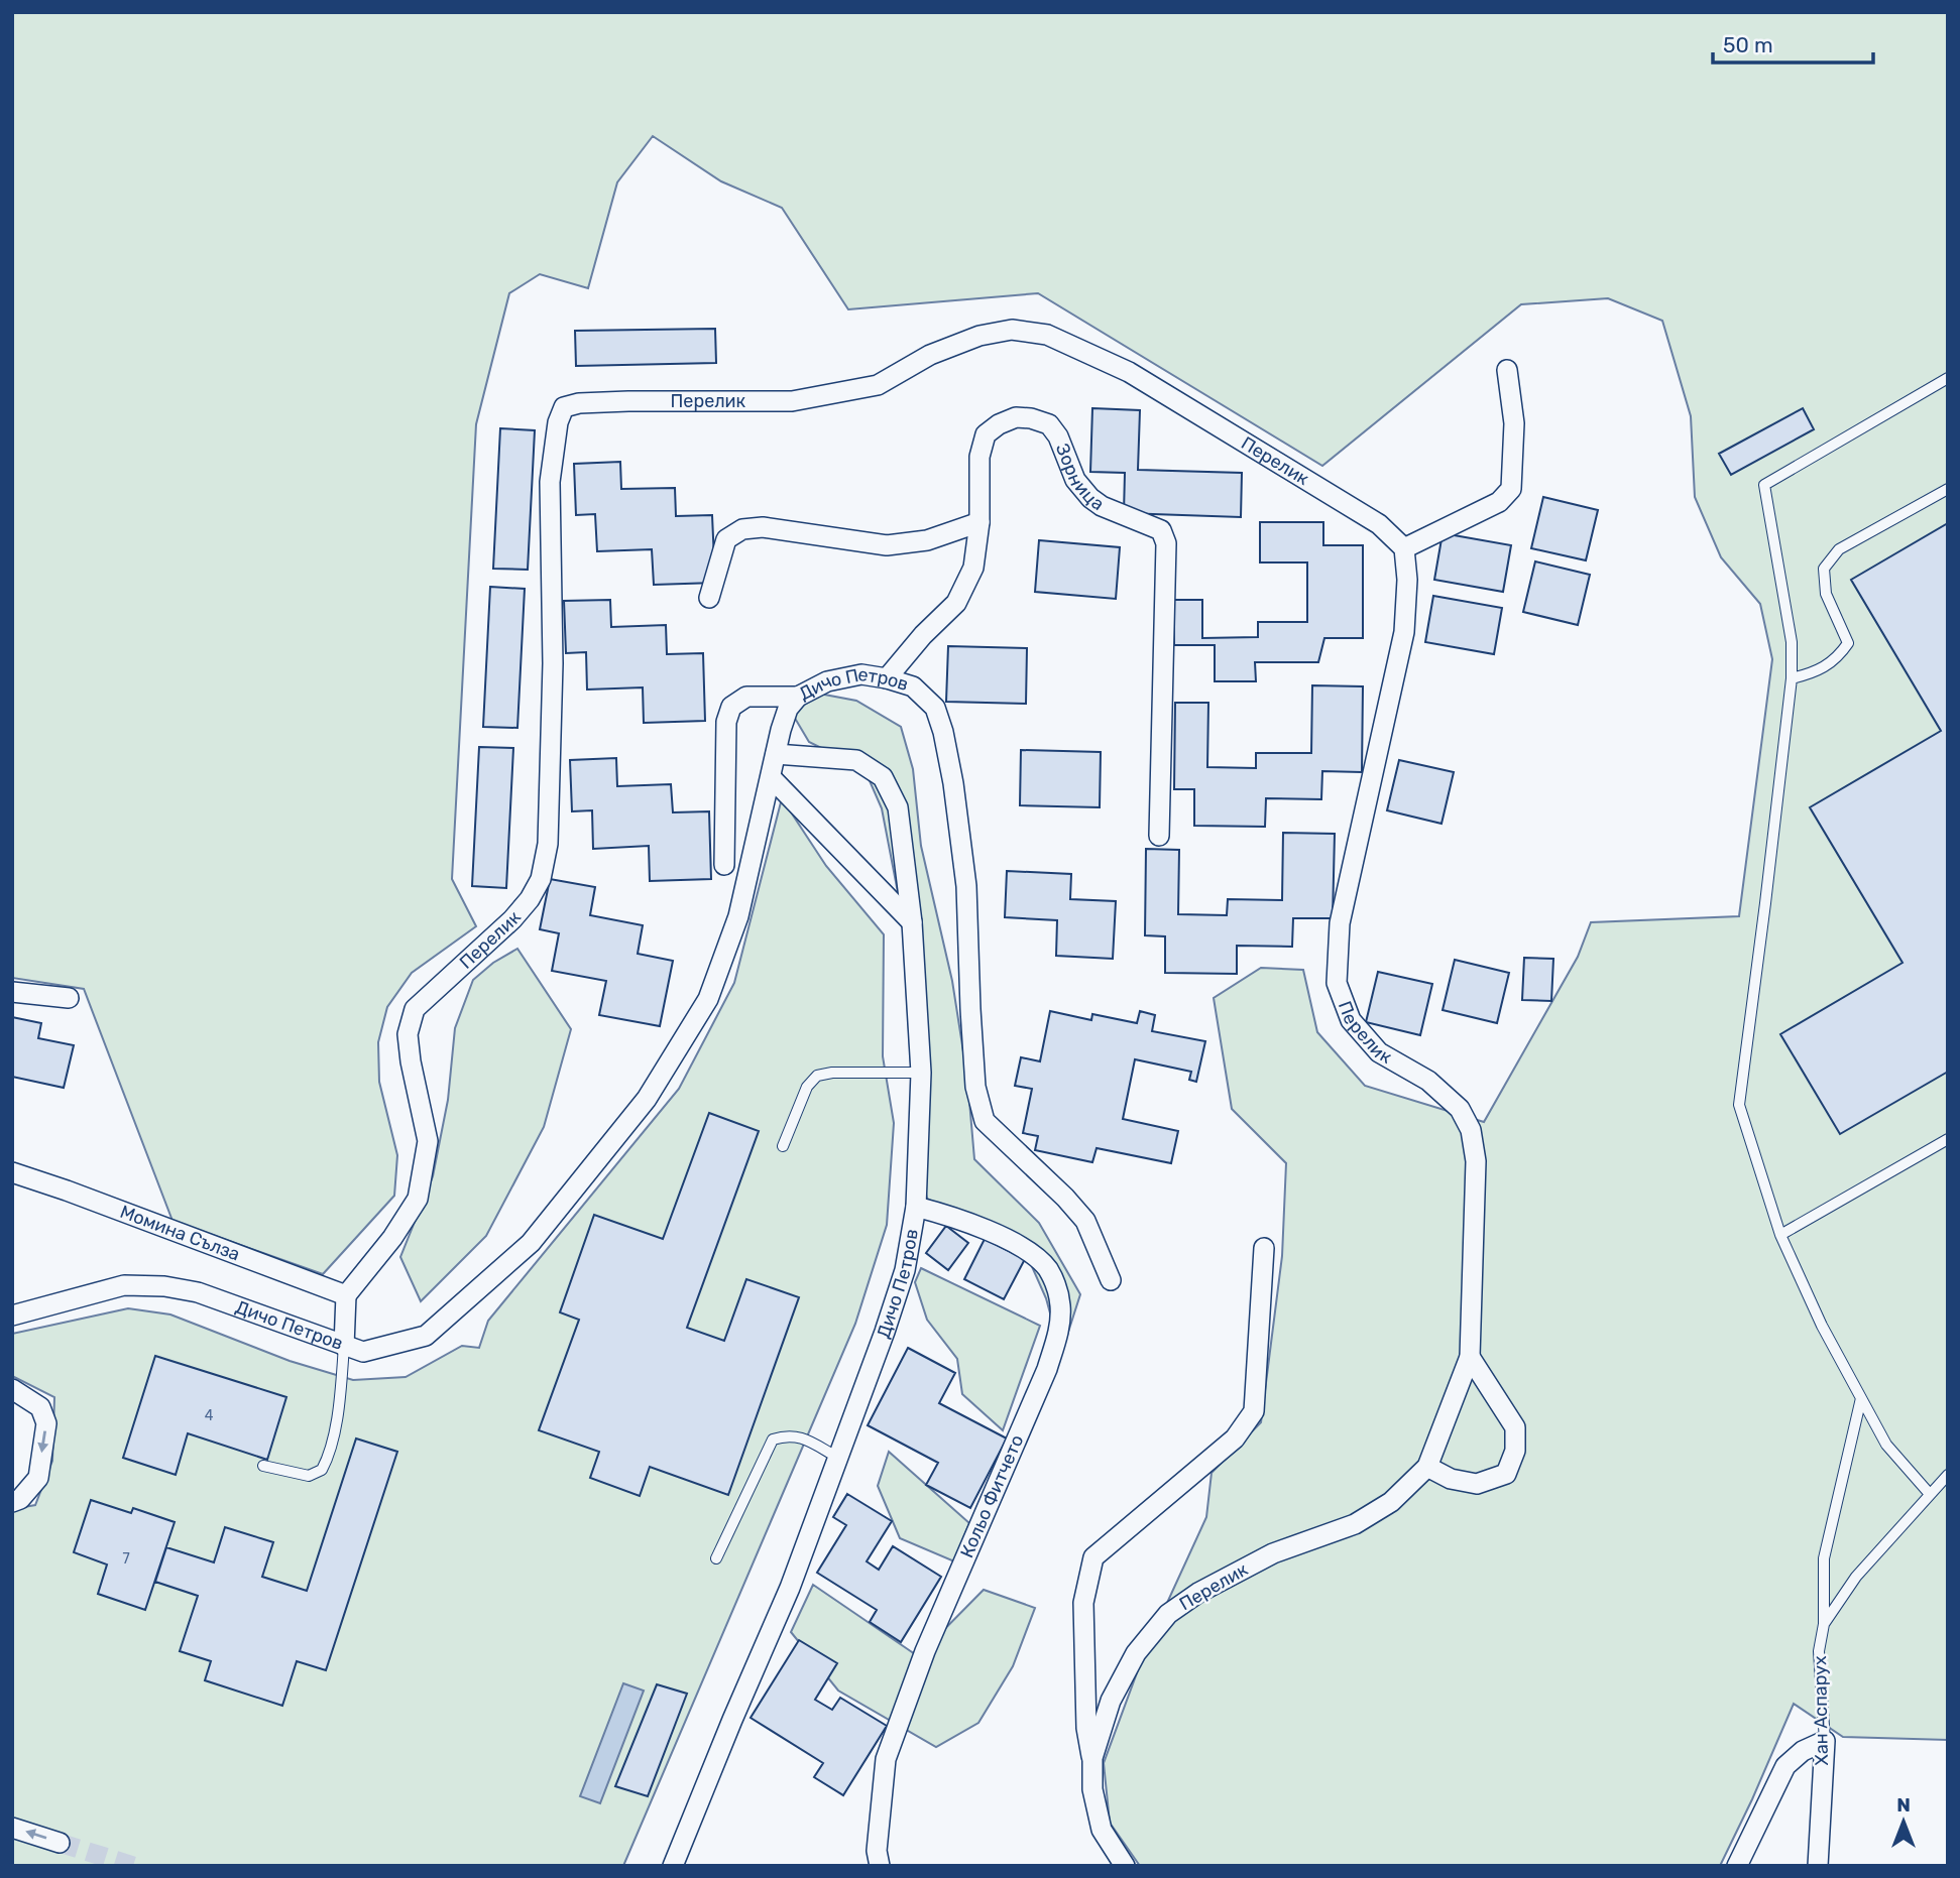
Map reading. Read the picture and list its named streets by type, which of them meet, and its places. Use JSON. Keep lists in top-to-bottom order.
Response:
{
  "streets": {
    "street": [
      "Перелик",
      "Зорница",
      "Дичо Петров",
      "Момина Сълза",
      "Кольо Фитчето",
      "Хан Аспарух"
    ]
  },
  "crossings": [
    ["Перелик", "Момина Сълза"],
    ["Зорница", "Дичо Петров"],
    ["Дичо Петров", "Кольо Фитчето"]
  ],
  "house_numbers": ["4", "7"],
  "scale_bar": "50 m",
  "north": "top"
}
